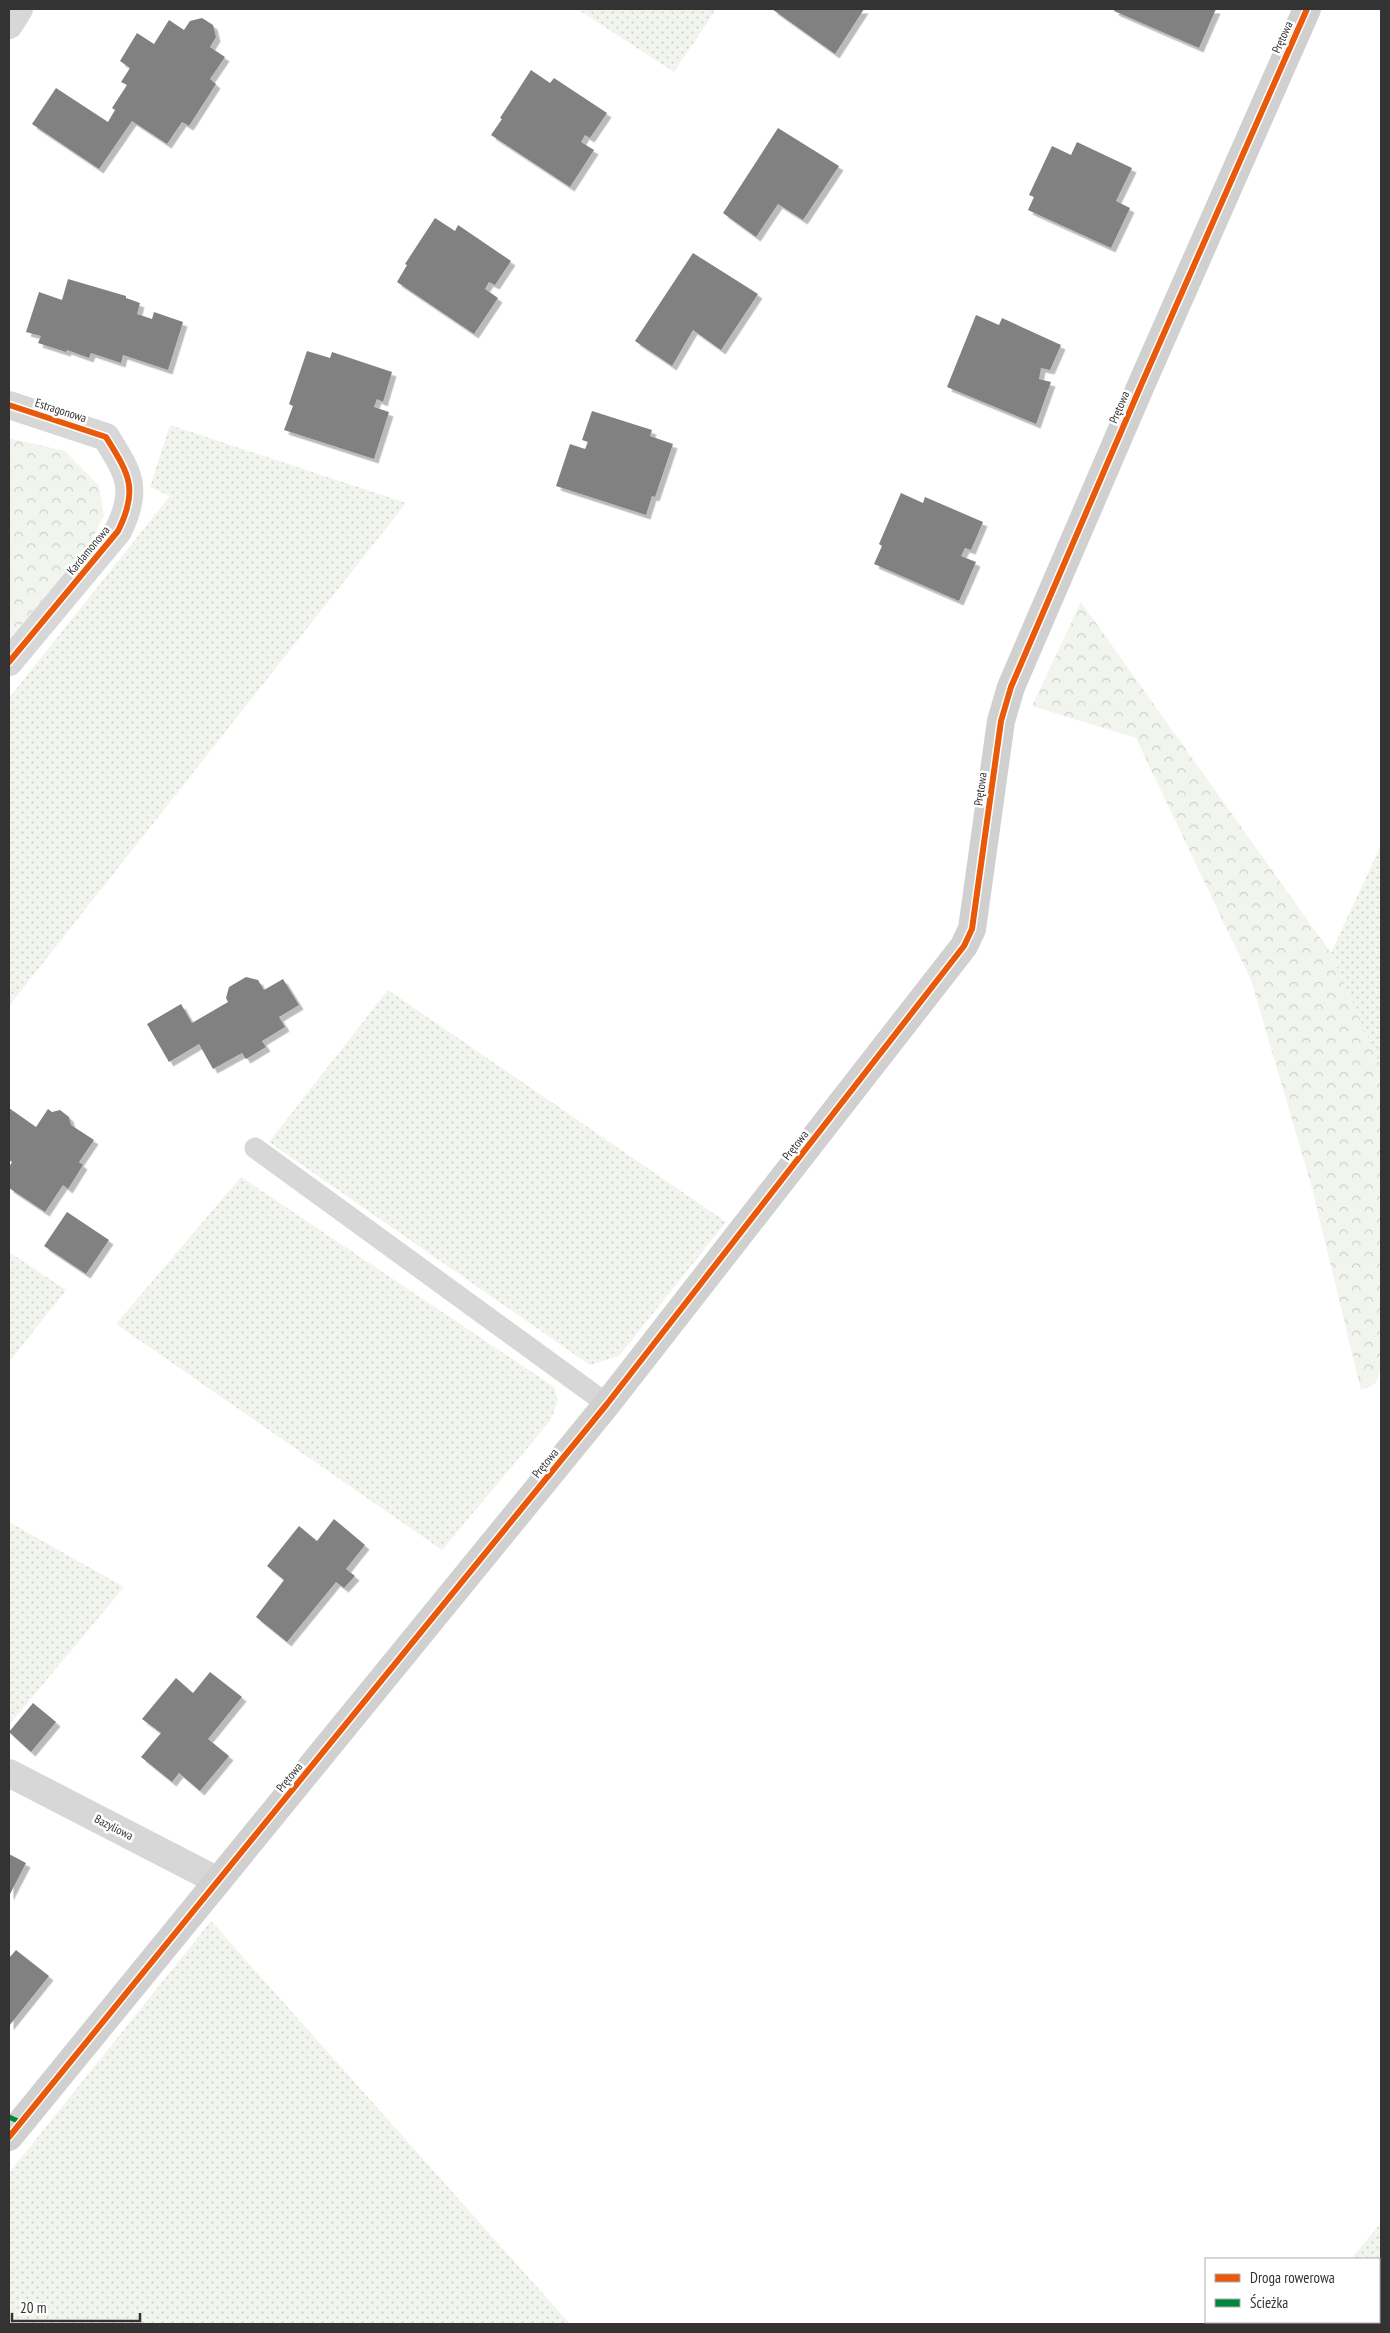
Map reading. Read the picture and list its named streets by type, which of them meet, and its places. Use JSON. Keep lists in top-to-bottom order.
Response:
{
  "streets": {
    "street": [
      "Prętowa",
      "Estragonowa",
      "Kardamonowa",
      "Bazyliowa"
    ]
  },
  "crossings": [
    ["Prętowa", "Bazyliowa"],
    ["Estragonowa", "Kardamonowa"]
  ],
  "legend": ["Droga rowerowa", "Ścieżka"],
  "scale_bar": "20 m"
}
